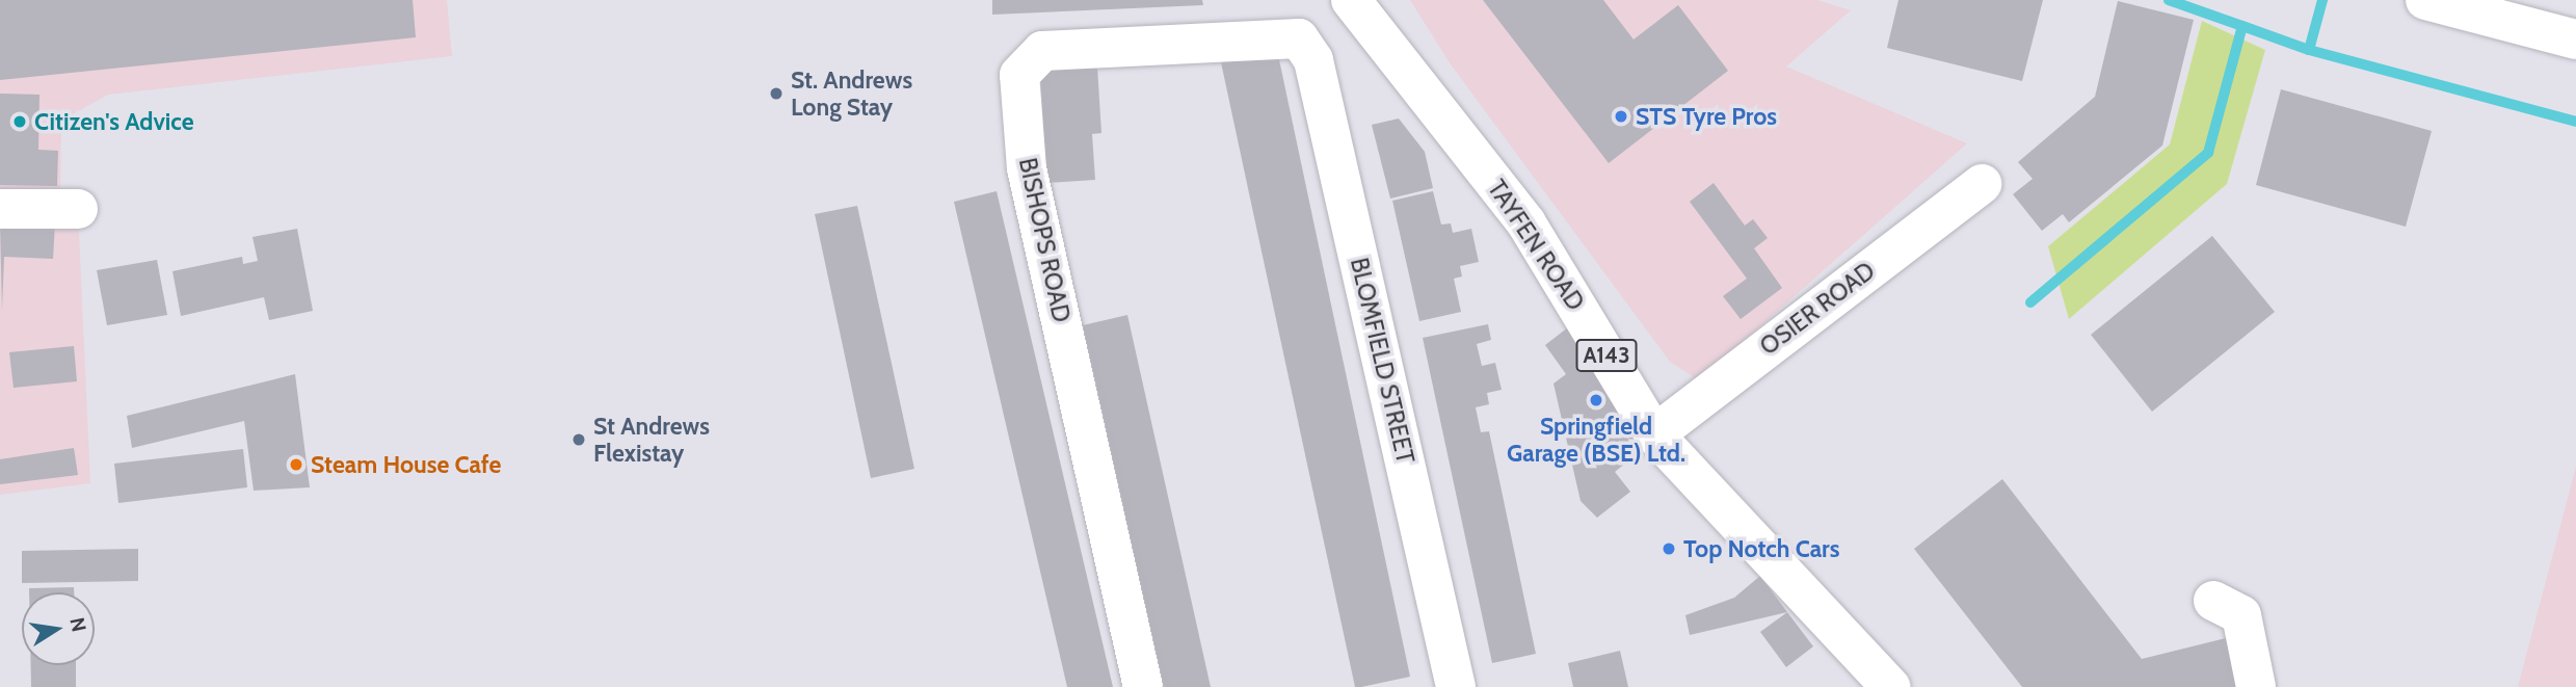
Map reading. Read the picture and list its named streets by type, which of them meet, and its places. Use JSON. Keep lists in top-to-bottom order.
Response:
{
  "streets": {
    "street": [
      "BISHOPS ROAD",
      "TAYFEN ROAD",
      "OSIER ROAD",
      "A143",
      "BLOMFIELD STREET"
    ]
  },
  "crossings": [
    ["BISHOPS ROAD", "BLOMFIELD STREET"],
    ["TAYFEN ROAD", "OSIER ROAD"]
  ],
  "places": [
    "St. Andrews Long Stay",
    "STS Tyre Pros",
    "Citizen's Advice",
    "Springfield Garage (BSE) Ltd.",
    "St Andrews Flexistay",
    "Steam House Cafe",
    "Top Notch Cars"
  ],
  "north": "right"
}
